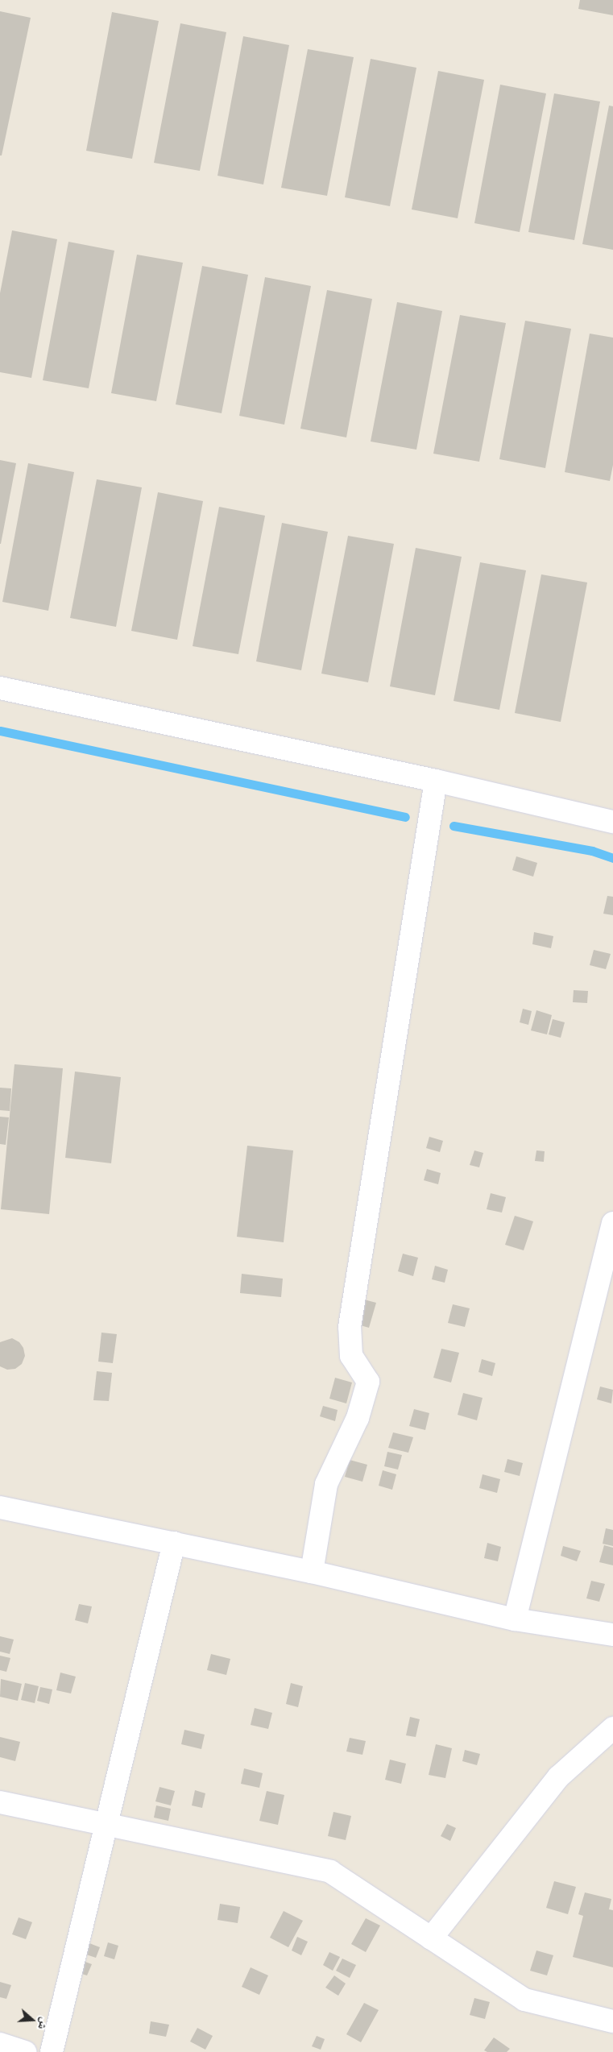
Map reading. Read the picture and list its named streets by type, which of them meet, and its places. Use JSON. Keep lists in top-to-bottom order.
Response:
{
  "north": "right"
}
